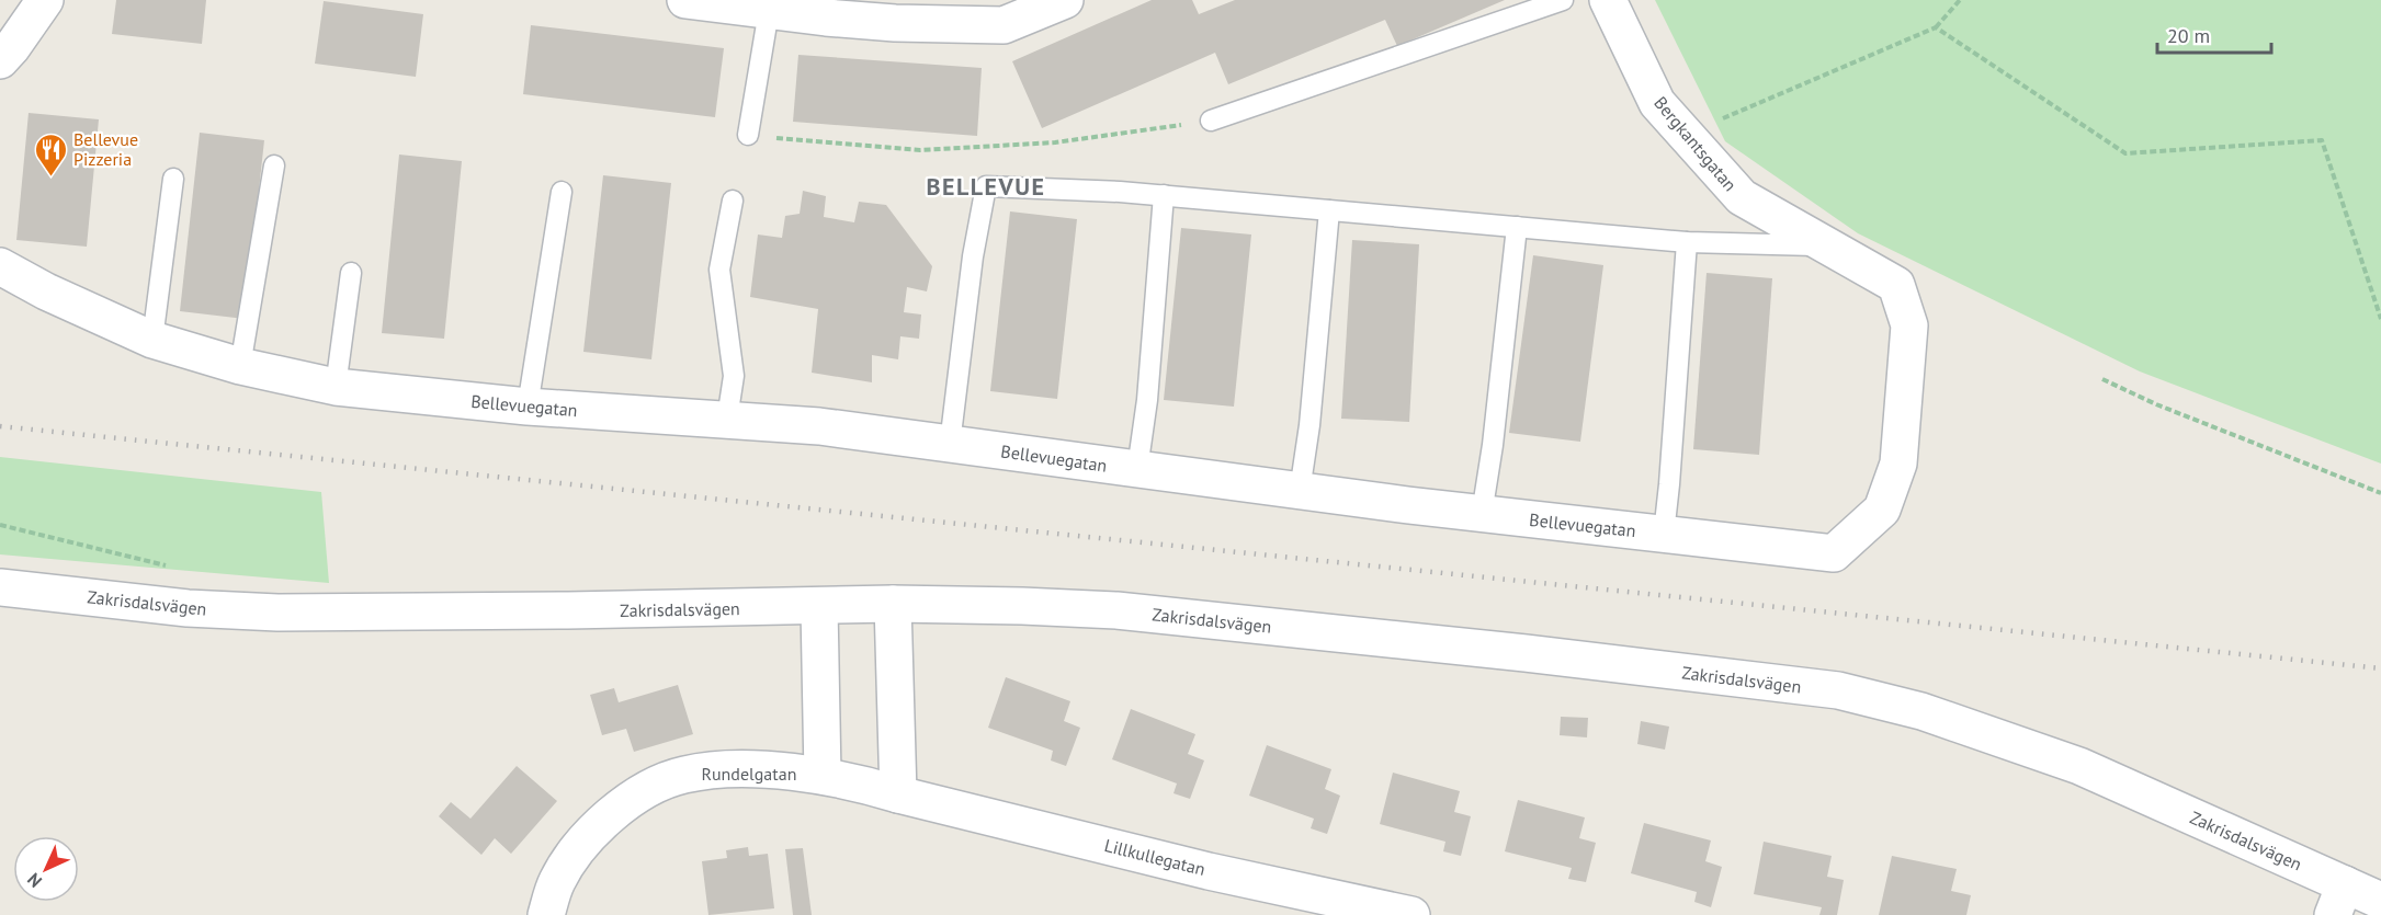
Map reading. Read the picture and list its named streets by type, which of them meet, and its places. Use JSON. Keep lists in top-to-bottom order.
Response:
{
  "streets": {
    "street": [
      "Bergkantsgatan",
      "Bellevuegatan",
      "Zakrisdalsvägen",
      "Rundelgatan",
      "Lillkullegatan"
    ]
  },
  "crossings": [
    ["Bergkantsgatan", "Bellevuegatan"],
    ["Rundelgatan", "Lillkullegatan"]
  ],
  "districts": ["BELLEVUE"],
  "places": {
    "restaurant": ["Bellevue Pizzeria"]
  },
  "scale_bar": "20 m",
  "north": "bottom left"
}
